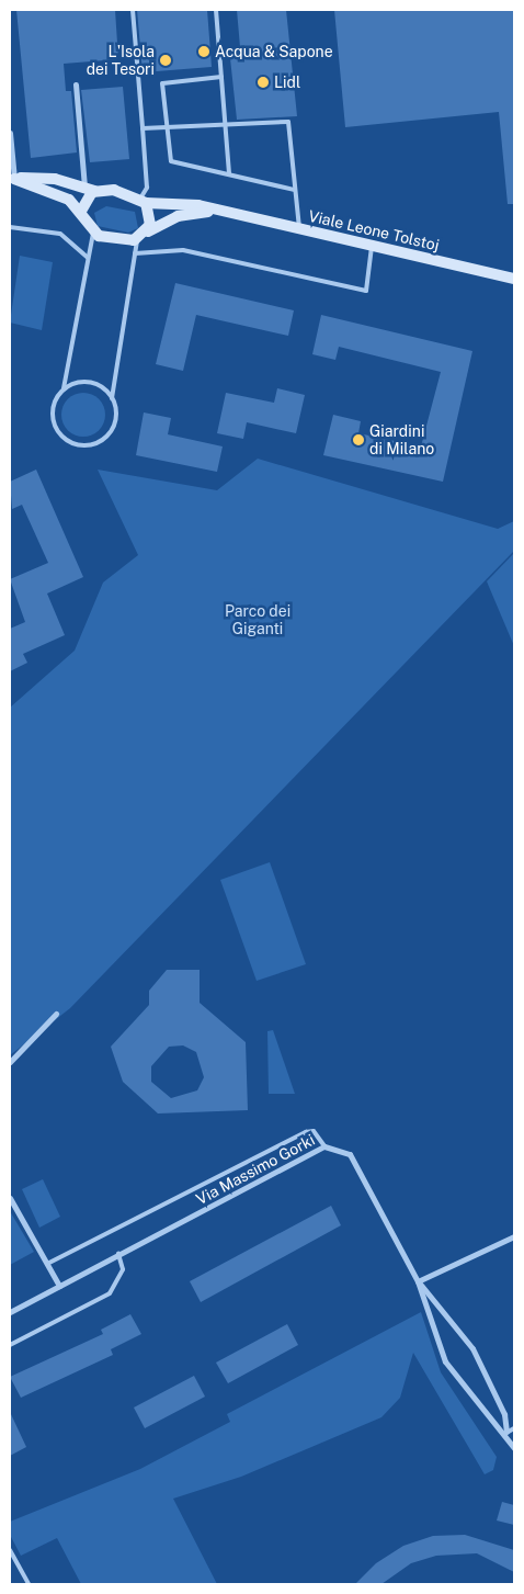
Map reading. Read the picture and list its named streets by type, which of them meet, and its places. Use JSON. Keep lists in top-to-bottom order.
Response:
{
  "streets": {
    "street": ["Viale Leone Tolstoj", "Via Massimo Gorki"]
  },
  "parks": ["Parco dei Giganti"],
  "places": [
    "Acqua & Sapone",
    "L'Isola dei Tesori",
    "Lidl",
    "Giardini di Milano"
  ]
}
